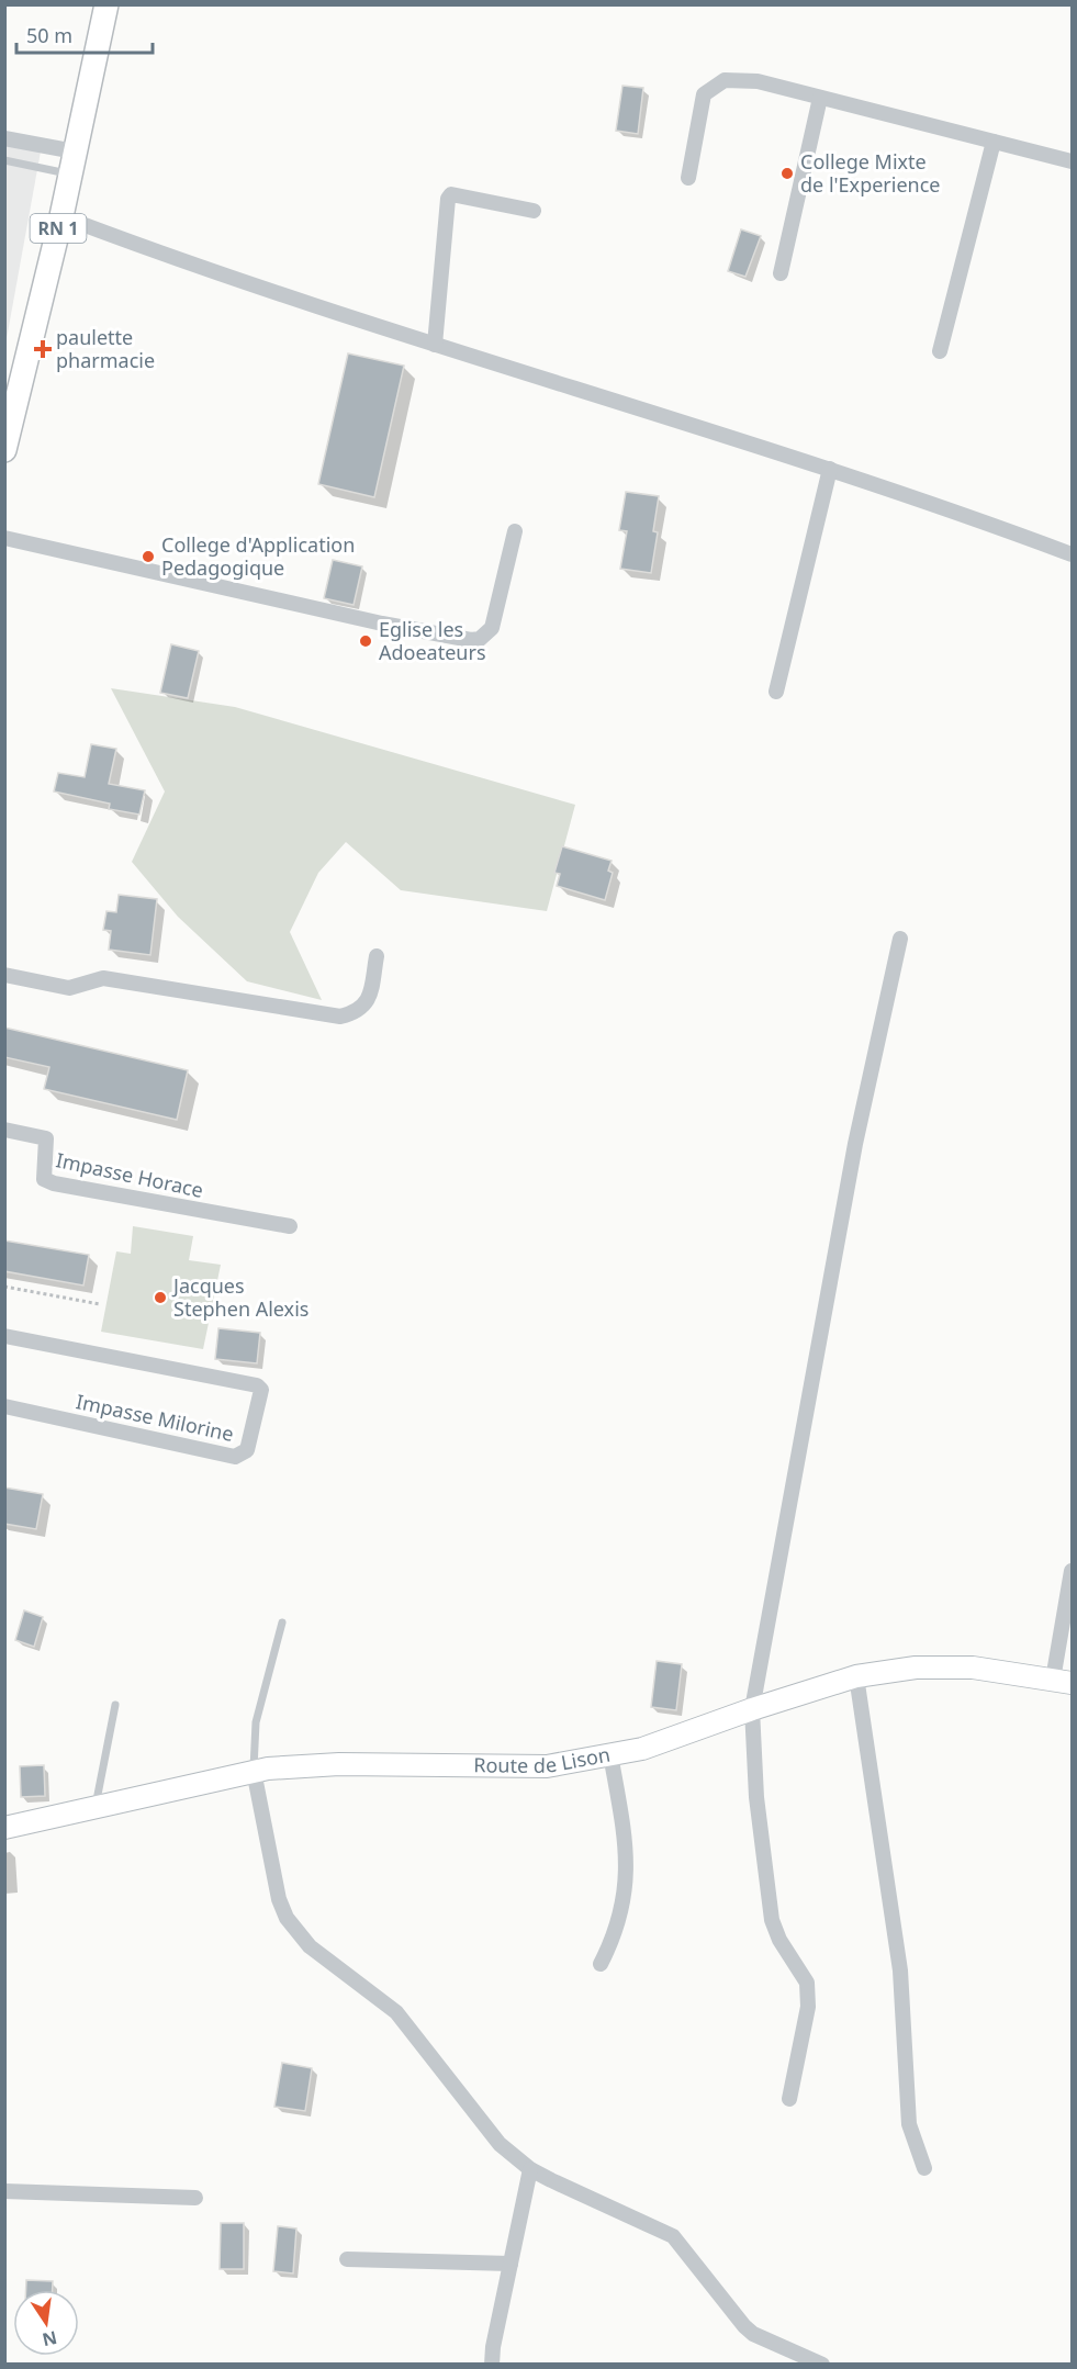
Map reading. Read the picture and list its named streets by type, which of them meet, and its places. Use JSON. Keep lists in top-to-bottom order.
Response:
{
  "streets": {
    "main road": ["RN 1"],
    "street": ["Impasse Horace", "Impasse Milorine", "Route de Lison"]
  },
  "places": {
    "other": [
      "College Mixte de l'Experience",
      "College d'Application Pedagogique",
      "Eglise les Adoeateurs",
      "Jacques Stephen Alexis"
    ],
    "health": ["paulette pharmacie"]
  },
  "scale_bar": "50 m",
  "north": "bottom"
}
